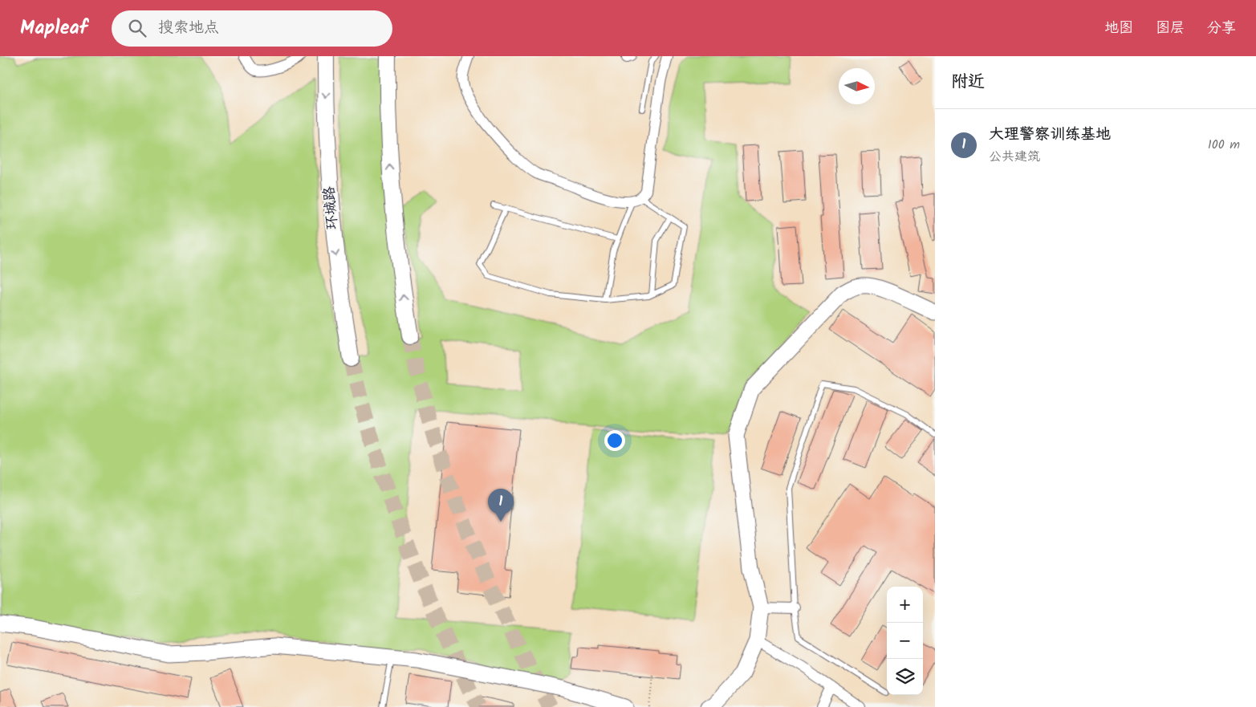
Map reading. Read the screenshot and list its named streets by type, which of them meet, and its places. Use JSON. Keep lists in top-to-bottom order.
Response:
{
  "streets": {
    "main road": ["环城路"]
  },
  "north": "right",
  "page": {
    "header": "Mapleaf",
    "search": "搜索地点",
    "nav": ["地图", "图层", "分享"],
    "heading": "附近",
    "list": [
      {
        "mark": "1",
        "name": "大理警察训练基地",
        "note": "公共建筑",
        "value": "100 m"
      }
    ],
    "pins": "1",
    "map_buttons": ["+", "−"]
  }
}
